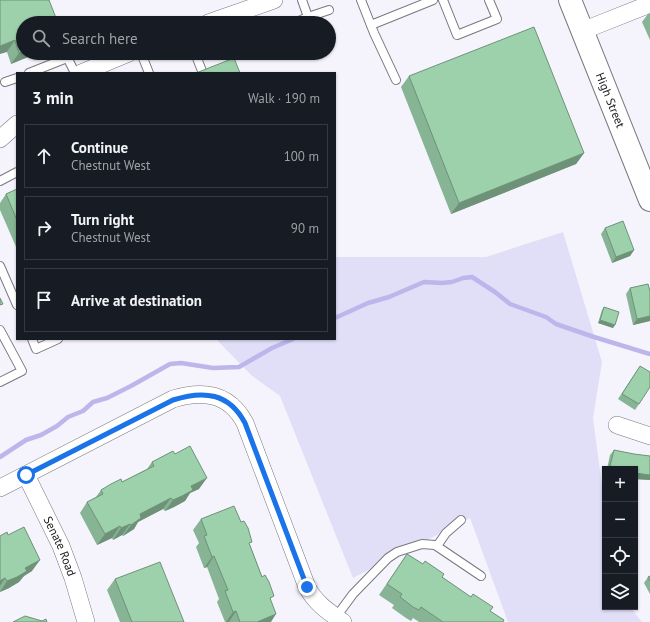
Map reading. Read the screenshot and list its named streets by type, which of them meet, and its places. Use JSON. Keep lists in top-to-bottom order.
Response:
{
  "streets": {
    "main road": ["High Street"],
    "street": ["Senate Road"]
  },
  "page": {
    "search": "Search here",
    "heading": ["3 min", "Walk · 190 m"],
    "list": [
      ["Continue", "Chestnut West", "100 m"],
      ["Turn right", "Chestnut West", "90 m"],
      "Arrive at destination"
    ],
    "map_buttons": ["+", "−"]
  }
}
